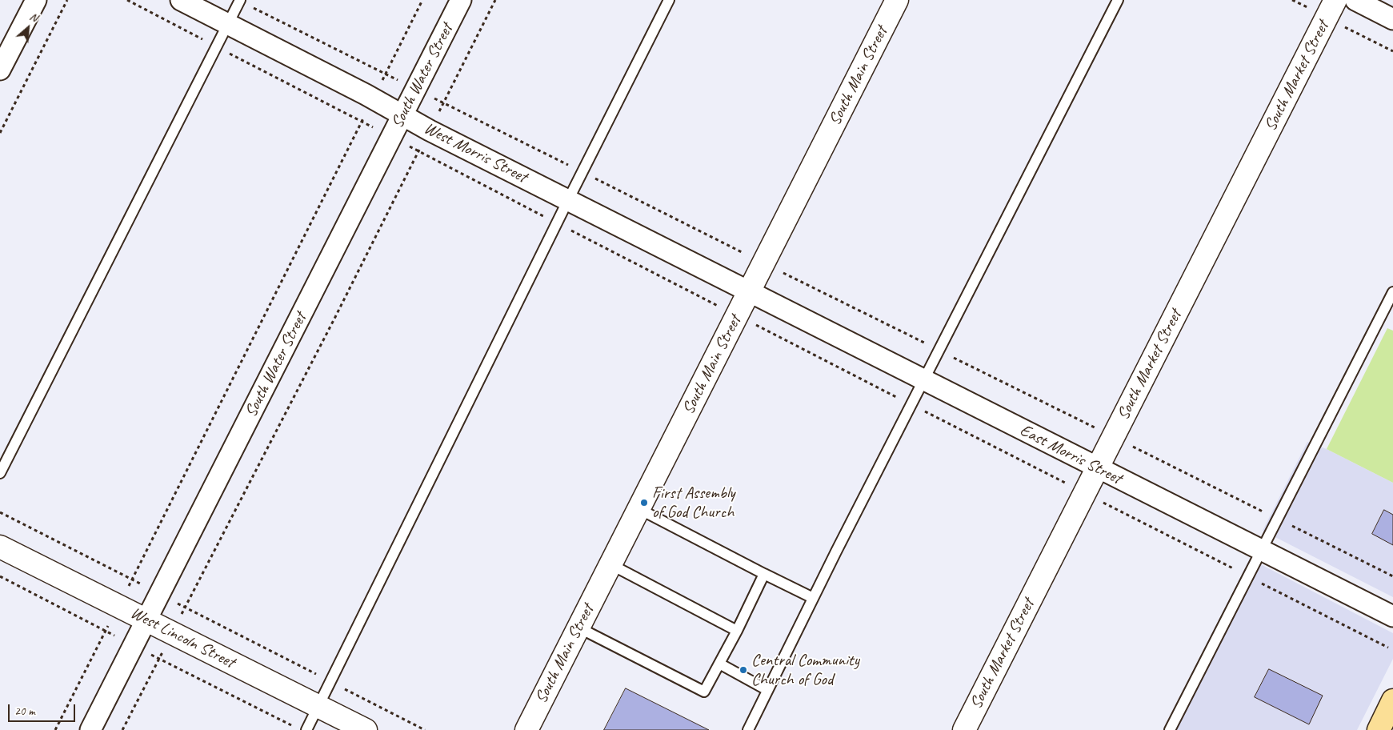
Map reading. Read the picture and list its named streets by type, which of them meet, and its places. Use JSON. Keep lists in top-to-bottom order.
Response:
{
  "streets": {
    "street": [
      "South Water Street",
      "South Main Street",
      "South Market Street",
      "West Morris Street",
      "East Morris Street",
      "West Lincoln Street"
    ]
  },
  "crossings": [
    ["South Water Street", "West Morris Street"],
    ["South Water Street", "West Lincoln Street"],
    ["South Main Street", "West Morris Street"],
    ["South Main Street", "East Morris Street"],
    ["South Market Street", "East Morris Street"],
    ["West Morris Street", "East Morris Street"]
  ],
  "places": ["First Assembly of God Church", "Central Community Church of God"],
  "scale_bar": "20 m",
  "north": "top right"
}
